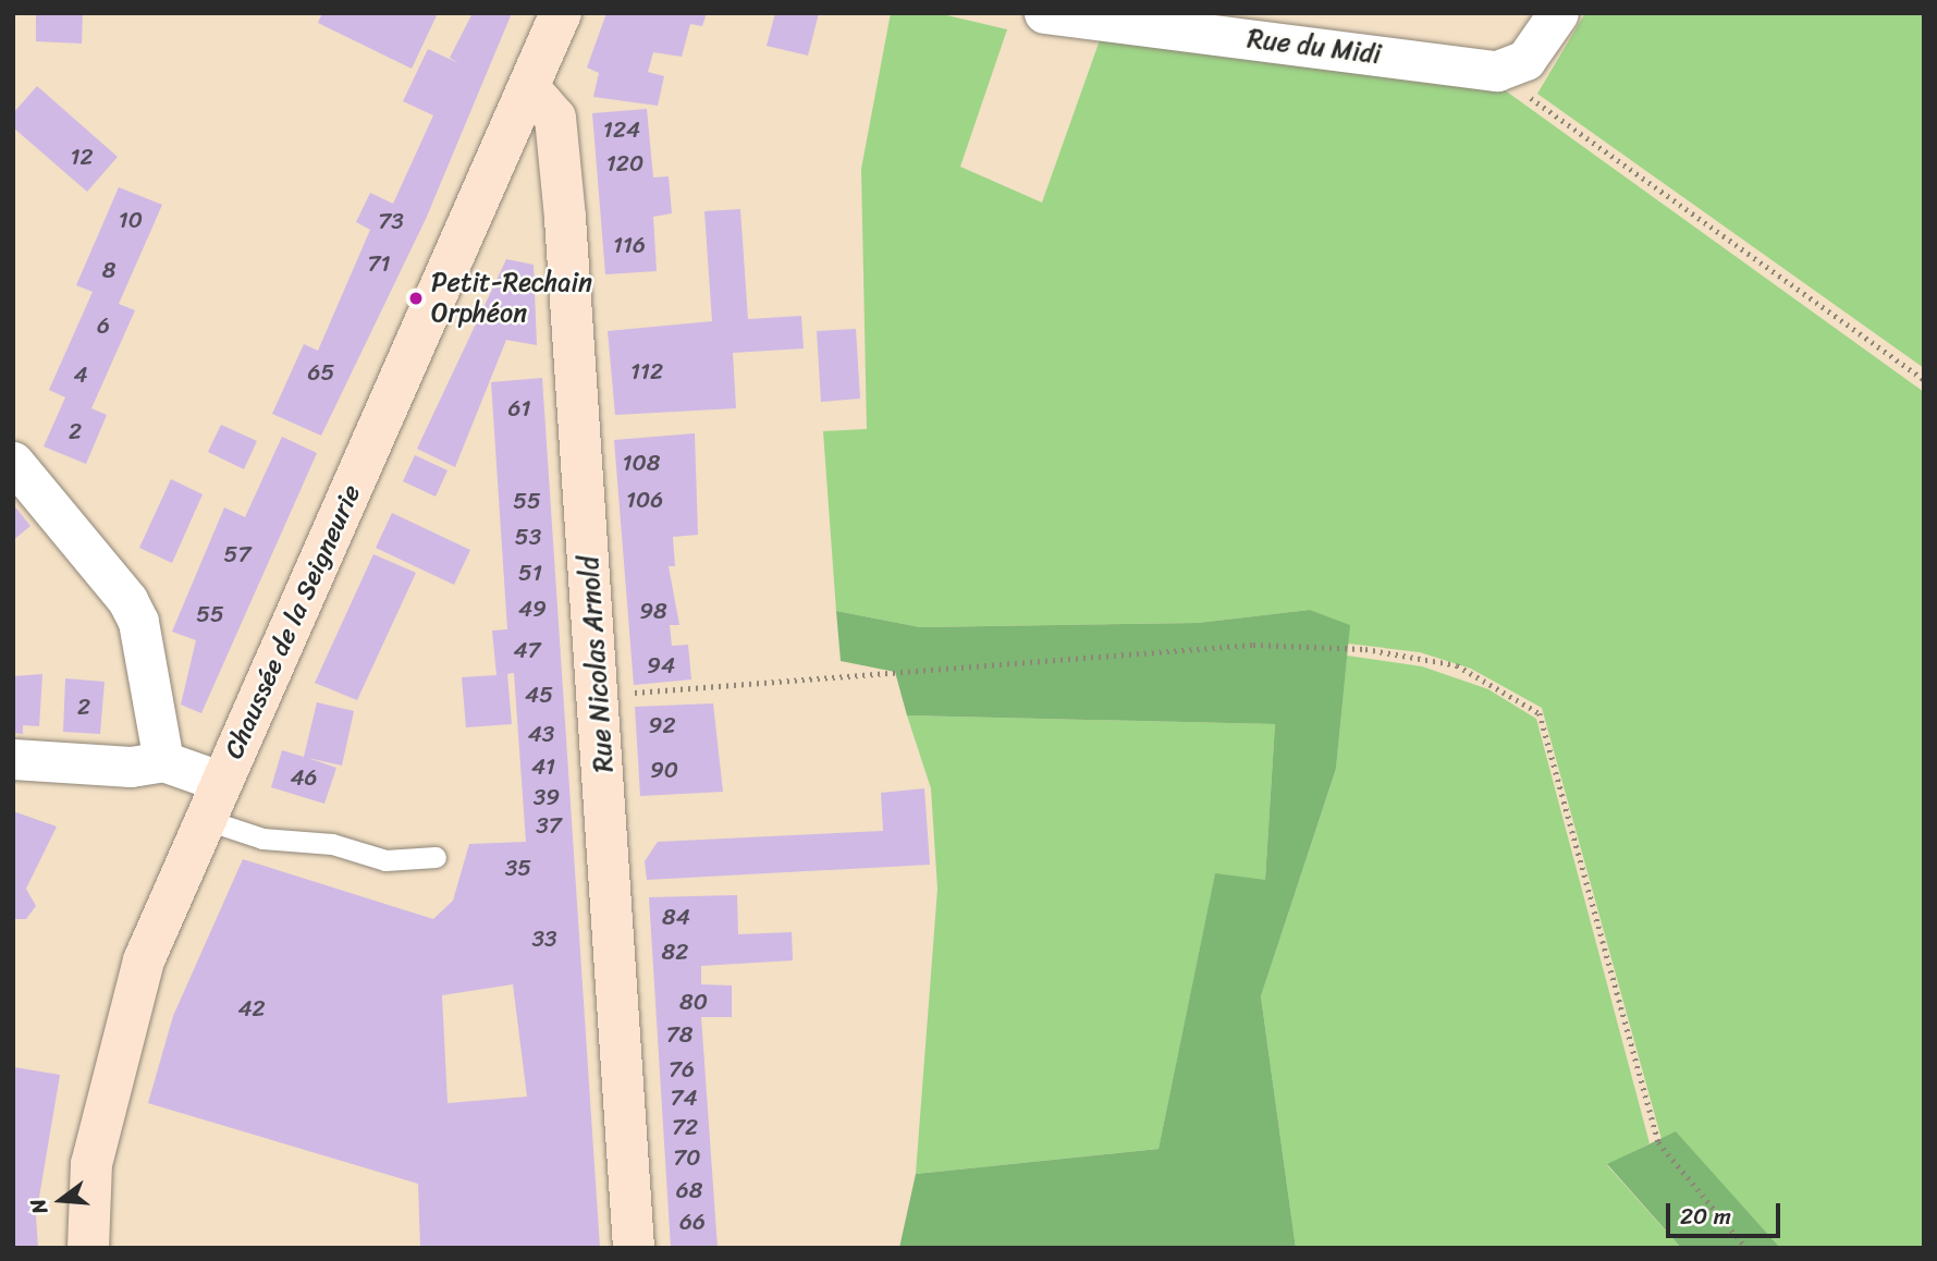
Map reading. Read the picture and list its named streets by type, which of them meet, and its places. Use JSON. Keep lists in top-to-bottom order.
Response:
{
  "streets": {
    "main road": ["Chaussée de la Seigneurie", "Rue Nicolas Arnold"],
    "street": ["Rue du Midi"]
  },
  "crossings": [
    ["Chaussée de la Seigneurie", "Rue Nicolas Arnold"]
  ],
  "places": ["Petit-Rechain Orphéon"],
  "house_numbers": [
    "124",
    "12",
    "120",
    "10",
    "73",
    "116",
    "71",
    "8",
    "6",
    "112",
    "65",
    "4",
    "61",
    "2",
    "108",
    "106",
    "55",
    "53",
    "57",
    "51",
    "49",
    "98",
    "55",
    "47",
    "94",
    "45",
    "2",
    "92",
    "43",
    "41",
    "90",
    "46",
    "39",
    "37",
    "35",
    "84",
    "33",
    "82",
    "80",
    "42",
    "78",
    "76",
    "74",
    "72",
    "70",
    "68",
    "66"
  ],
  "scale_bar": "20 m",
  "north": "left"
}
